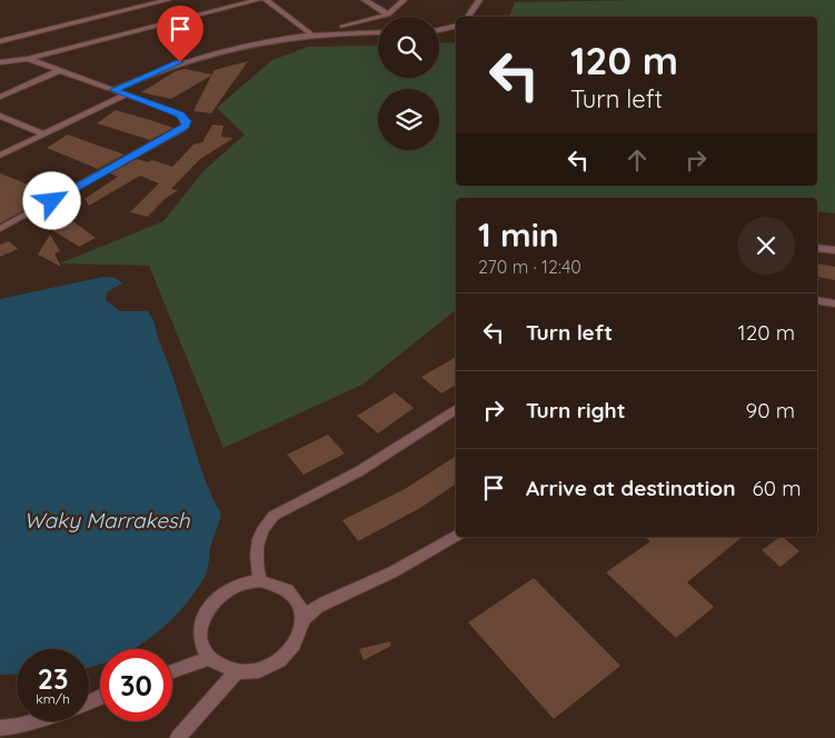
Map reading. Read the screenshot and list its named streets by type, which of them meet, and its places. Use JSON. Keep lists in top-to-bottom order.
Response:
{
  "water": ["Waky Marrakesh"],
  "page": {
    "turn": ["120 m", "Turn left"],
    "heading": ["1 min", "270 m · 12:40"],
    "list": [
      {
        "name": "Turn left",
        "value": "120 m"
      },
      {
        "name": "Turn right",
        "value": "90 m"
      },
      {
        "name": "Arrive at destination",
        "value": "60 m"
      }
    ],
    "speed": "23 km/h",
    "limit": "30"
  }
}
